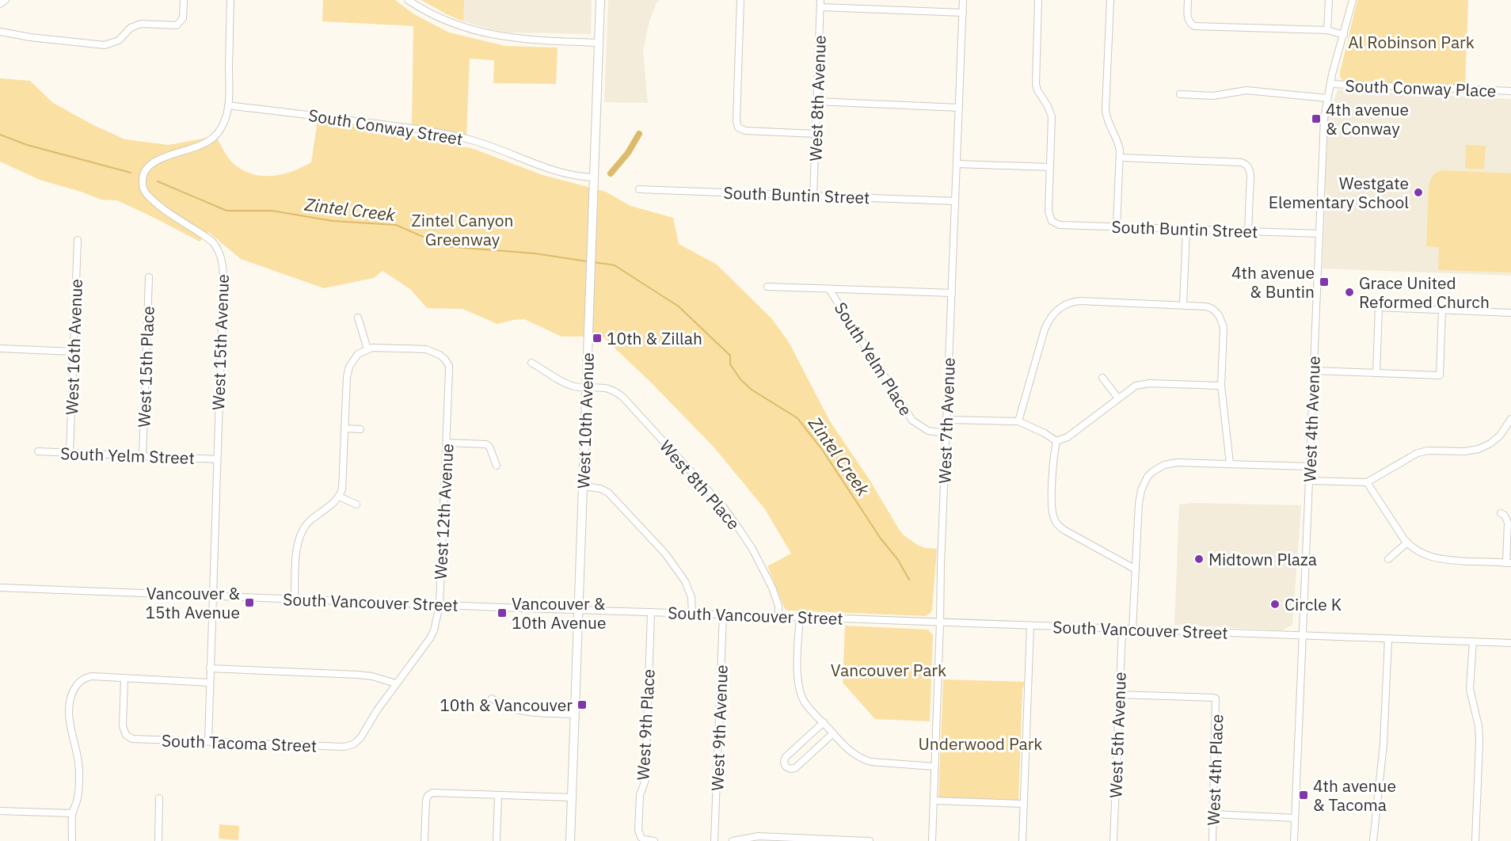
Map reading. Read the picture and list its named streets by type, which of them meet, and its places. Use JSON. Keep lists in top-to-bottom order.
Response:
{
  "streets": {
    "main road": ["West 10th Avenue"],
    "street": [
      "South Conway Place",
      "West 8th Avenue",
      "South Conway Street",
      "South Buntin Street",
      "West 15th Avenue",
      "West 16th Avenue",
      "South Yelm Place",
      "West 15th Place",
      "West 4th Avenue",
      "West 7th Avenue",
      "South Yelm Street",
      "West 8th Place",
      "West 12th Avenue",
      "South Vancouver Street",
      "West 9th Place",
      "West 9th Avenue",
      "West 5th Avenue",
      "South Tacoma Street",
      "West 4th Place"
    ]
  },
  "crossings": [
    ["South Conway Place", "West 4th Avenue"],
    ["West 8th Avenue", "South Buntin Street"],
    ["South Conway Street", "West 15th Avenue"],
    ["South Conway Street", "West 10th Avenue"],
    ["South Buntin Street", "West 4th Avenue"],
    ["South Buntin Street", "West 7th Avenue"],
    ["West 15th Avenue", "South Yelm Street"],
    ["West 15th Avenue", "South Vancouver Street"],
    ["West 15th Avenue", "South Tacoma Street"],
    ["West 16th Avenue", "South Yelm Street"],
    ["South Yelm Place", "West 7th Avenue"],
    ["West 15th Place", "South Yelm Street"],
    ["West 4th Avenue", "South Vancouver Street"],
    ["West 10th Avenue", "West 8th Place"],
    ["West 10th Avenue", "South Vancouver Street"],
    ["West 7th Avenue", "South Vancouver Street"],
    ["West 8th Place", "South Vancouver Street"],
    ["West 12th Avenue", "South Vancouver Street"],
    ["West 12th Avenue", "South Tacoma Street"],
    ["South Vancouver Street", "West 9th Place"],
    ["South Vancouver Street", "West 9th Avenue"],
    ["South Vancouver Street", "West 5th Avenue"],
    ["West 5th Avenue", "West 4th Place"]
  ],
  "water": ["Zintel Creek"],
  "parks": [
    "Al Robinson Park",
    "Zintel Canyon Greenway",
    "Vancouver Park",
    "Underwood Park"
  ],
  "places": {
    "transit": [
      "4th avenue & Conway",
      "4th avenue & Buntin",
      "10th & Zillah",
      "Vancouver & 15th Avenue",
      "Vancouver & 10th Avenue",
      "10th & Vancouver",
      "4th avenue & Tacoma"
    ],
    "other": [
      "Westgate Elementary School",
      "Grace United Reformed Church",
      "Midtown Plaza",
      "Circle K"
    ]
  }
}
